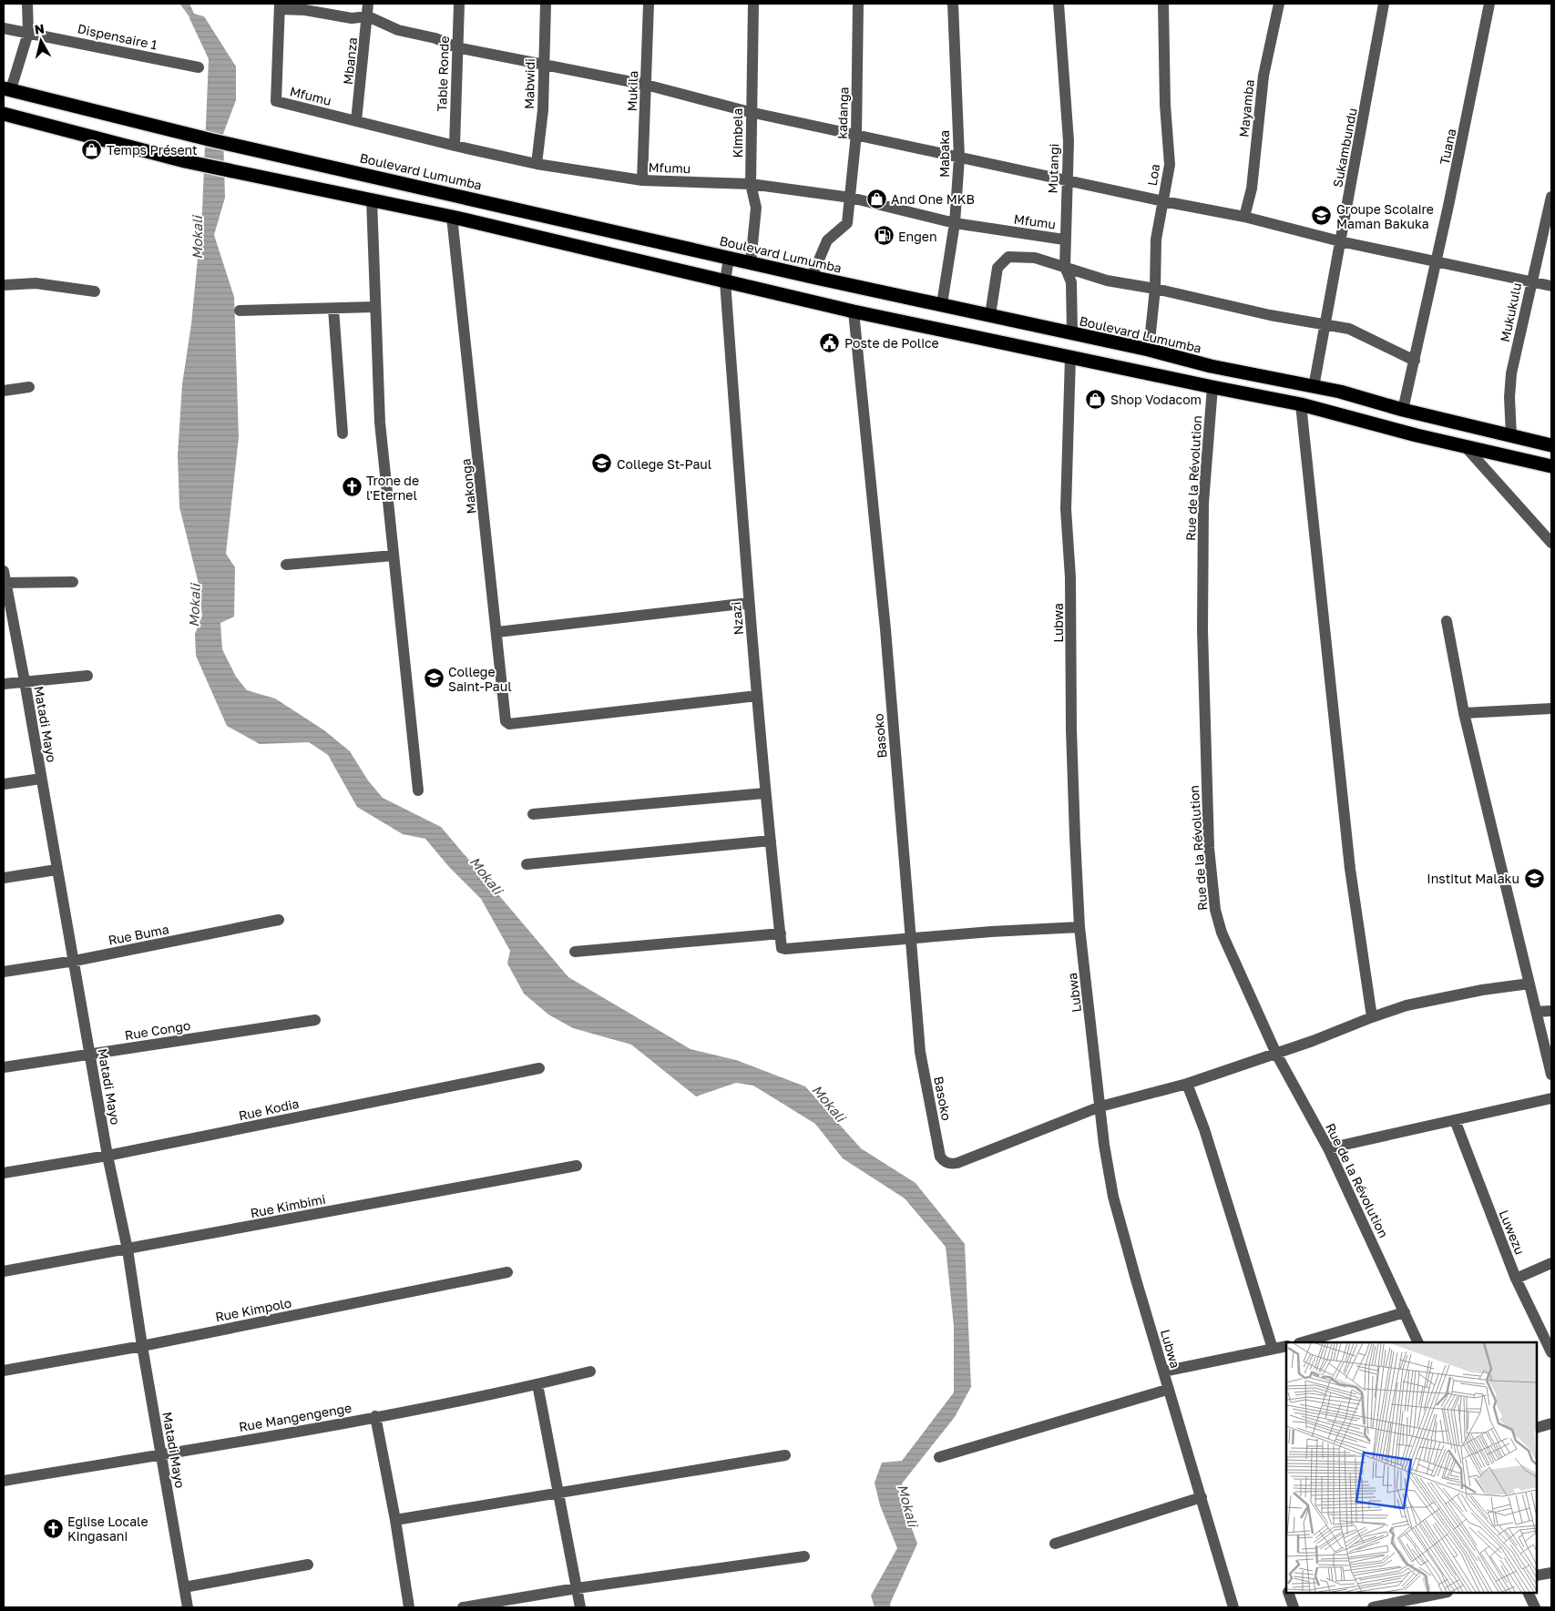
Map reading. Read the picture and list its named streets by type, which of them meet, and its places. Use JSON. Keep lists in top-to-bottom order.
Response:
{
  "streets": {
    "highway": ["Boulevard Lumumba"],
    "street": [
      "Dispensaire 1",
      "Mbanza",
      "Table Ronde",
      "Mabwidi",
      "Mukila",
      "Mfumu",
      "Mayamba",
      "kadanga",
      "Kimbela",
      "Tuana",
      "Sukambundu",
      "Mabaka",
      "Mutangi",
      "Loa",
      "Mukukulu",
      "Rue de la Révolution",
      "Makonga",
      "Nzazi",
      "Lubwa",
      "Matadi Mayo",
      "Basoko",
      "Rue Buma",
      "Rue Congo",
      "Rue Kodia",
      "Rue Kimbimi",
      "Luwezu",
      "Rue Kimpolo",
      "Rue Mangengenge"
    ]
  },
  "crossings": [
    ["Mbanza", "Mfumu"],
    ["Table Ronde", "Mfumu"],
    ["Mabwidi", "Mfumu"],
    ["Mukila", "Mfumu"],
    ["Mfumu", "kadanga"],
    ["Mfumu", "Kimbela"],
    ["Mfumu", "Mabaka"],
    ["Mfumu", "Mutangi"],
    ["kadanga", "Boulevard Lumumba"],
    ["Kimbela", "Boulevard Lumumba"],
    ["Tuana", "Boulevard Lumumba"],
    ["Sukambundu", "Boulevard Lumumba"],
    ["Mabaka", "Boulevard Lumumba"],
    ["Mutangi", "Boulevard Lumumba"],
    ["Boulevard Lumumba", "Loa"],
    ["Boulevard Lumumba", "Mukukulu"],
    ["Boulevard Lumumba", "Nzazi"],
    ["Makonga", "Nzazi"],
    ["Nzazi", "Basoko"],
    ["Lubwa", "Basoko"],
    ["Matadi Mayo", "Rue Buma"],
    ["Matadi Mayo", "Rue Congo"],
    ["Matadi Mayo", "Rue Kodia"],
    ["Matadi Mayo", "Rue Kimbimi"],
    ["Matadi Mayo", "Rue Kimpolo"],
    ["Matadi Mayo", "Rue Mangengenge"]
  ],
  "water": ["Mokali"],
  "places": {
    "shop": ["Temps Présent", "And One MKB", "Shop Vodacom"],
    "school or university": [
      "Groupe Scolaire Maman Bakuka",
      "College St-Paul",
      "College Saint-Paul",
      "Institut Malaku"
    ],
    "fuel station": ["Engen"],
    "public building": ["Poste de Police"],
    "church": ["Trone de l'Eternel", "Eglise Locale Kingasani"]
  },
  "north": "top"
}
